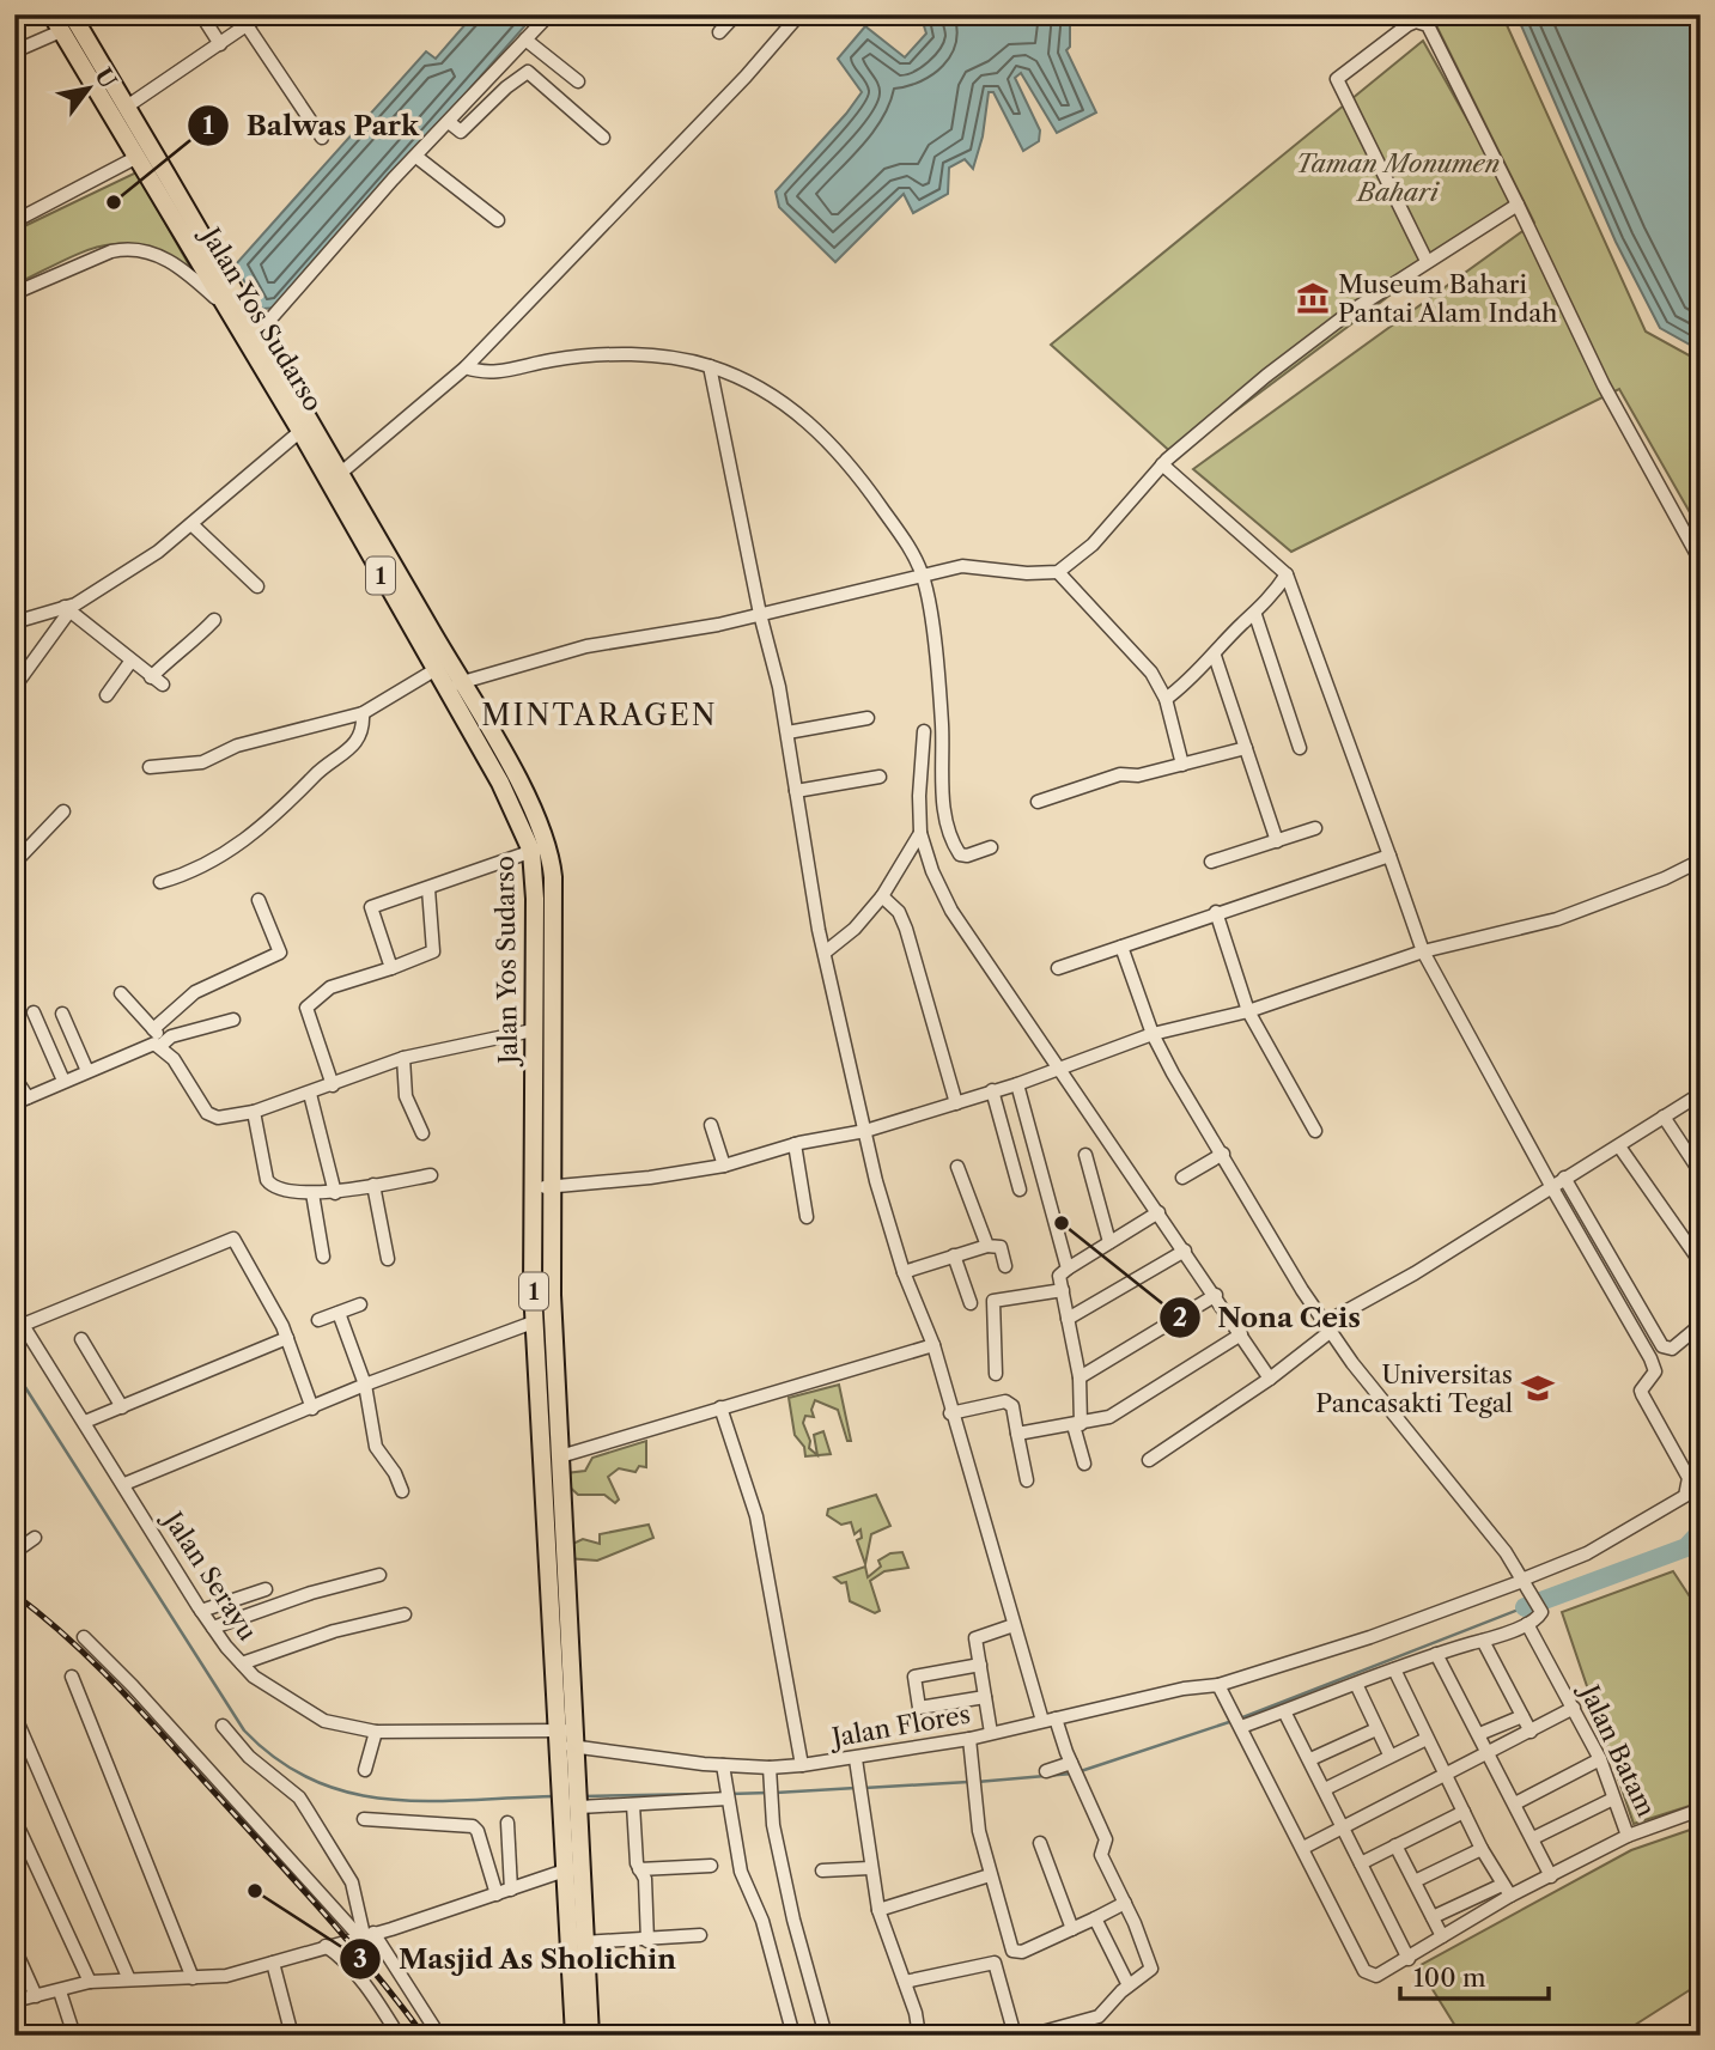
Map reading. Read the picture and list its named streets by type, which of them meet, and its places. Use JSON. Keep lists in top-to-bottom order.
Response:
{
  "streets": {
    "highway": ["Jalan Yos Sudarso", "1"],
    "street": ["Jalan Serayu", "Jalan Flores", "Jalan Batam"]
  },
  "crossings": [
    ["Jalan Yos Sudarso", "1"],
    ["Jalan Yos Sudarso", "Jalan Serayu"],
    ["Jalan Yos Sudarso", "Jalan Flores"],
    ["1", "Jalan Serayu"],
    ["1", "Jalan Flores"],
    ["Jalan Serayu", "Jalan Flores"]
  ],
  "districts": ["MINTARAGEN"],
  "parks": ["Taman Monumen Bahari"],
  "places": {
    "other": ["Balwas Park", "Nona Ceis", "Masjid As Sholichin"],
    "museum": ["Museum Bahari Pantai Alam Indah"],
    "school or university": ["Universitas Pancasakti Tegal"]
  },
  "scale_bar": "100 m",
  "north": "top right"
}
